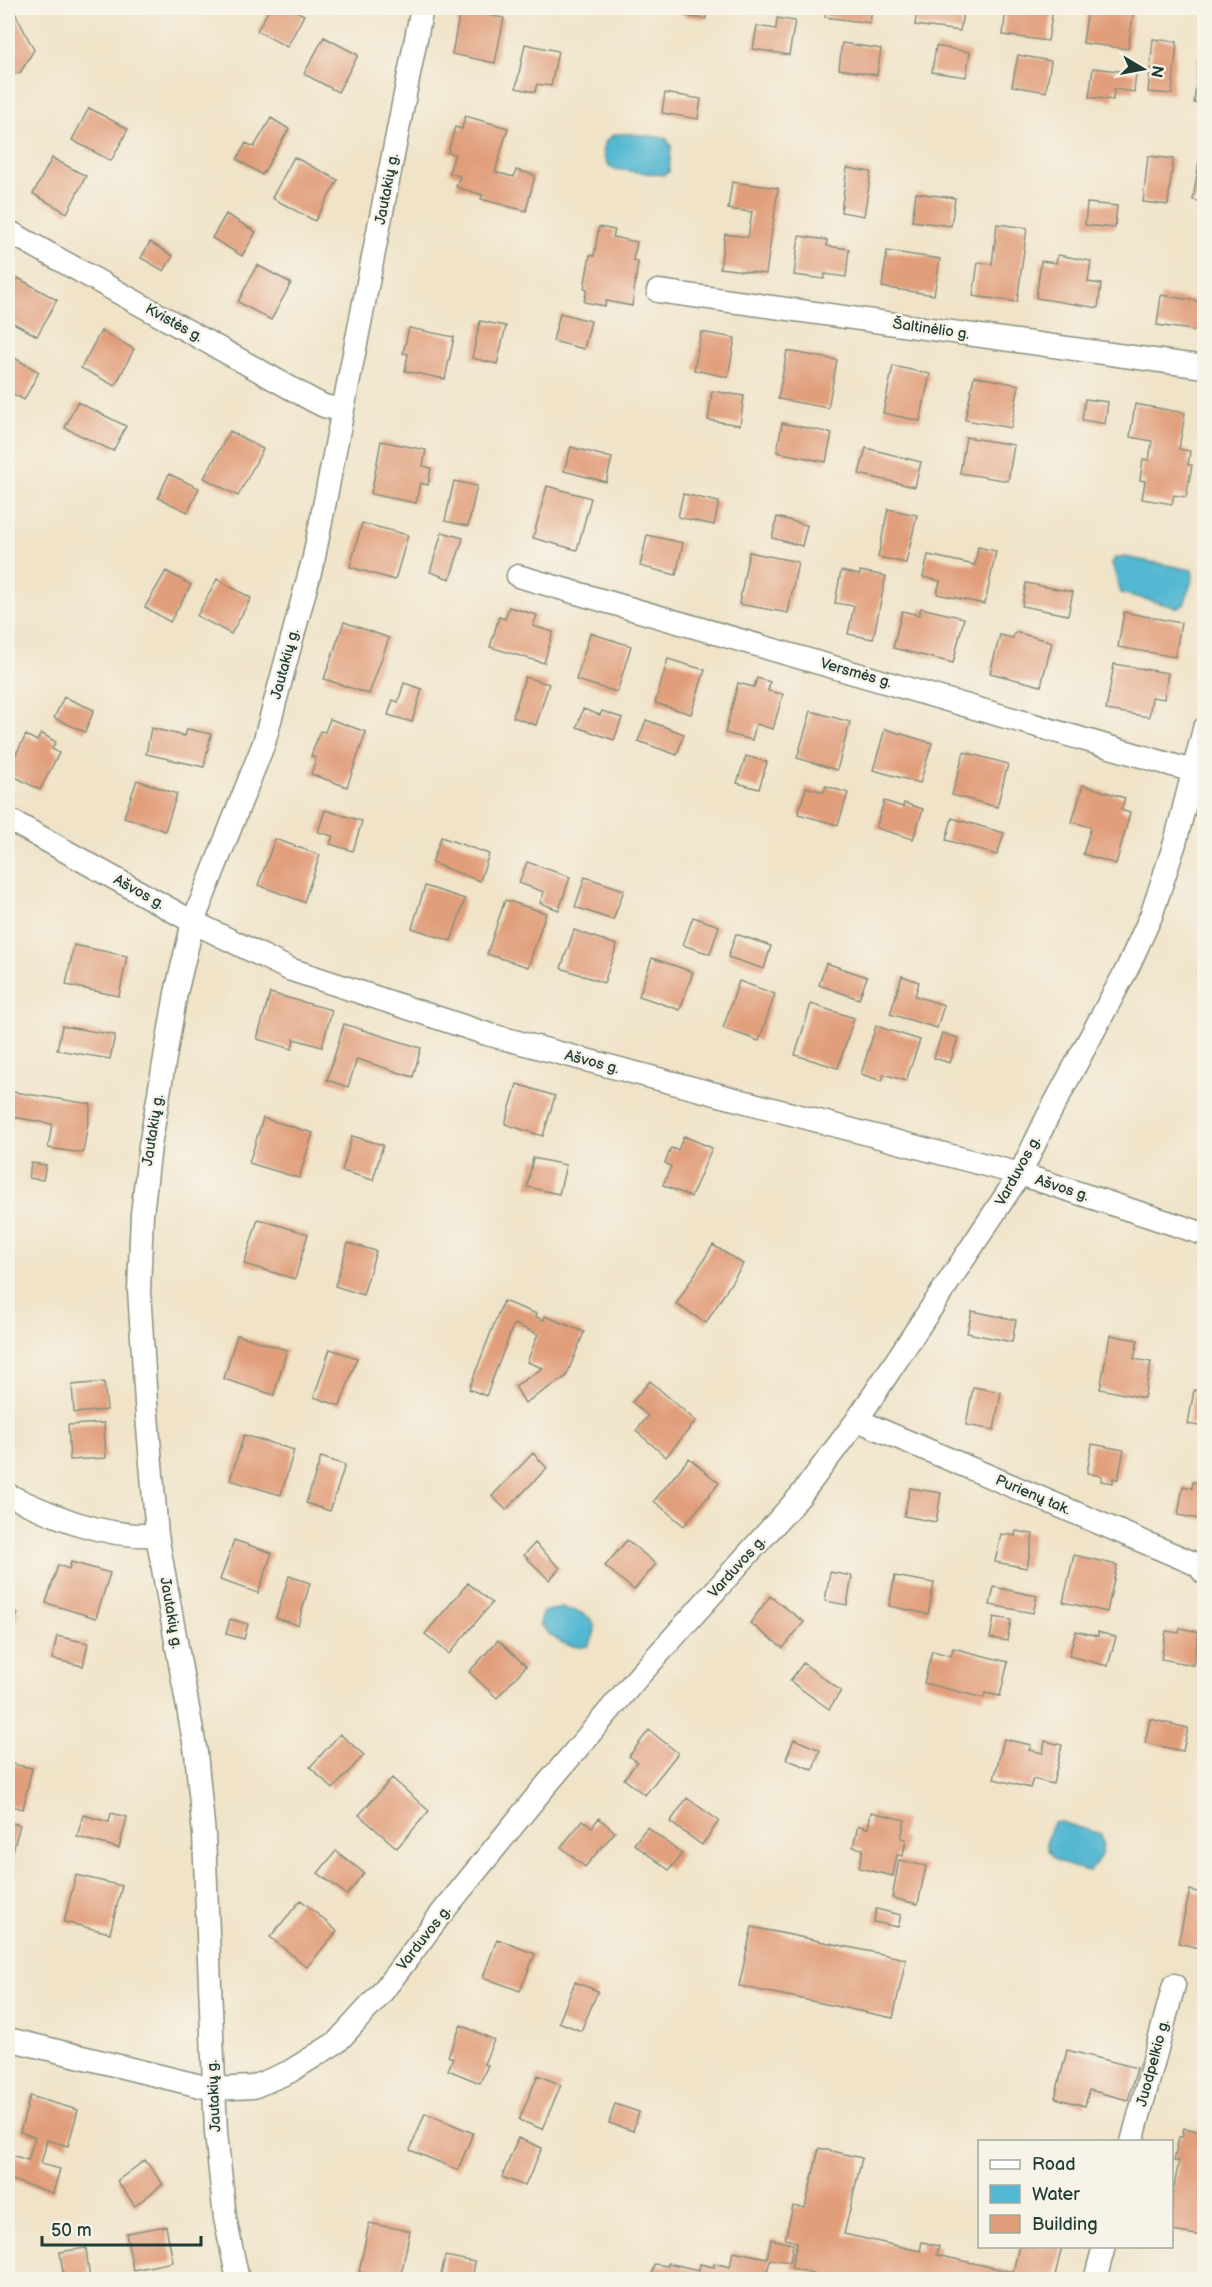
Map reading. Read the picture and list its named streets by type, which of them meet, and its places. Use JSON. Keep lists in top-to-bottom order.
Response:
{
  "streets": {
    "street": [
      "Jautakių g.",
      "Kvistės g.",
      "Šaltinėlio g.",
      "Versmės g.",
      "Ašvos g.",
      "Varduvos g.",
      "Purienų tak.",
      "Juodpelkio g."
    ]
  },
  "crossings": [
    ["Jautakių g.", "Kvistės g."],
    ["Jautakių g.", "Ašvos g."],
    ["Jautakių g.", "Varduvos g."],
    ["Versmės g.", "Varduvos g."],
    ["Ašvos g.", "Varduvos g."],
    ["Varduvos g.", "Purienų tak."]
  ],
  "legend": ["Road", "Water", "Building"],
  "scale_bar": "50 m",
  "north": "right"
}
